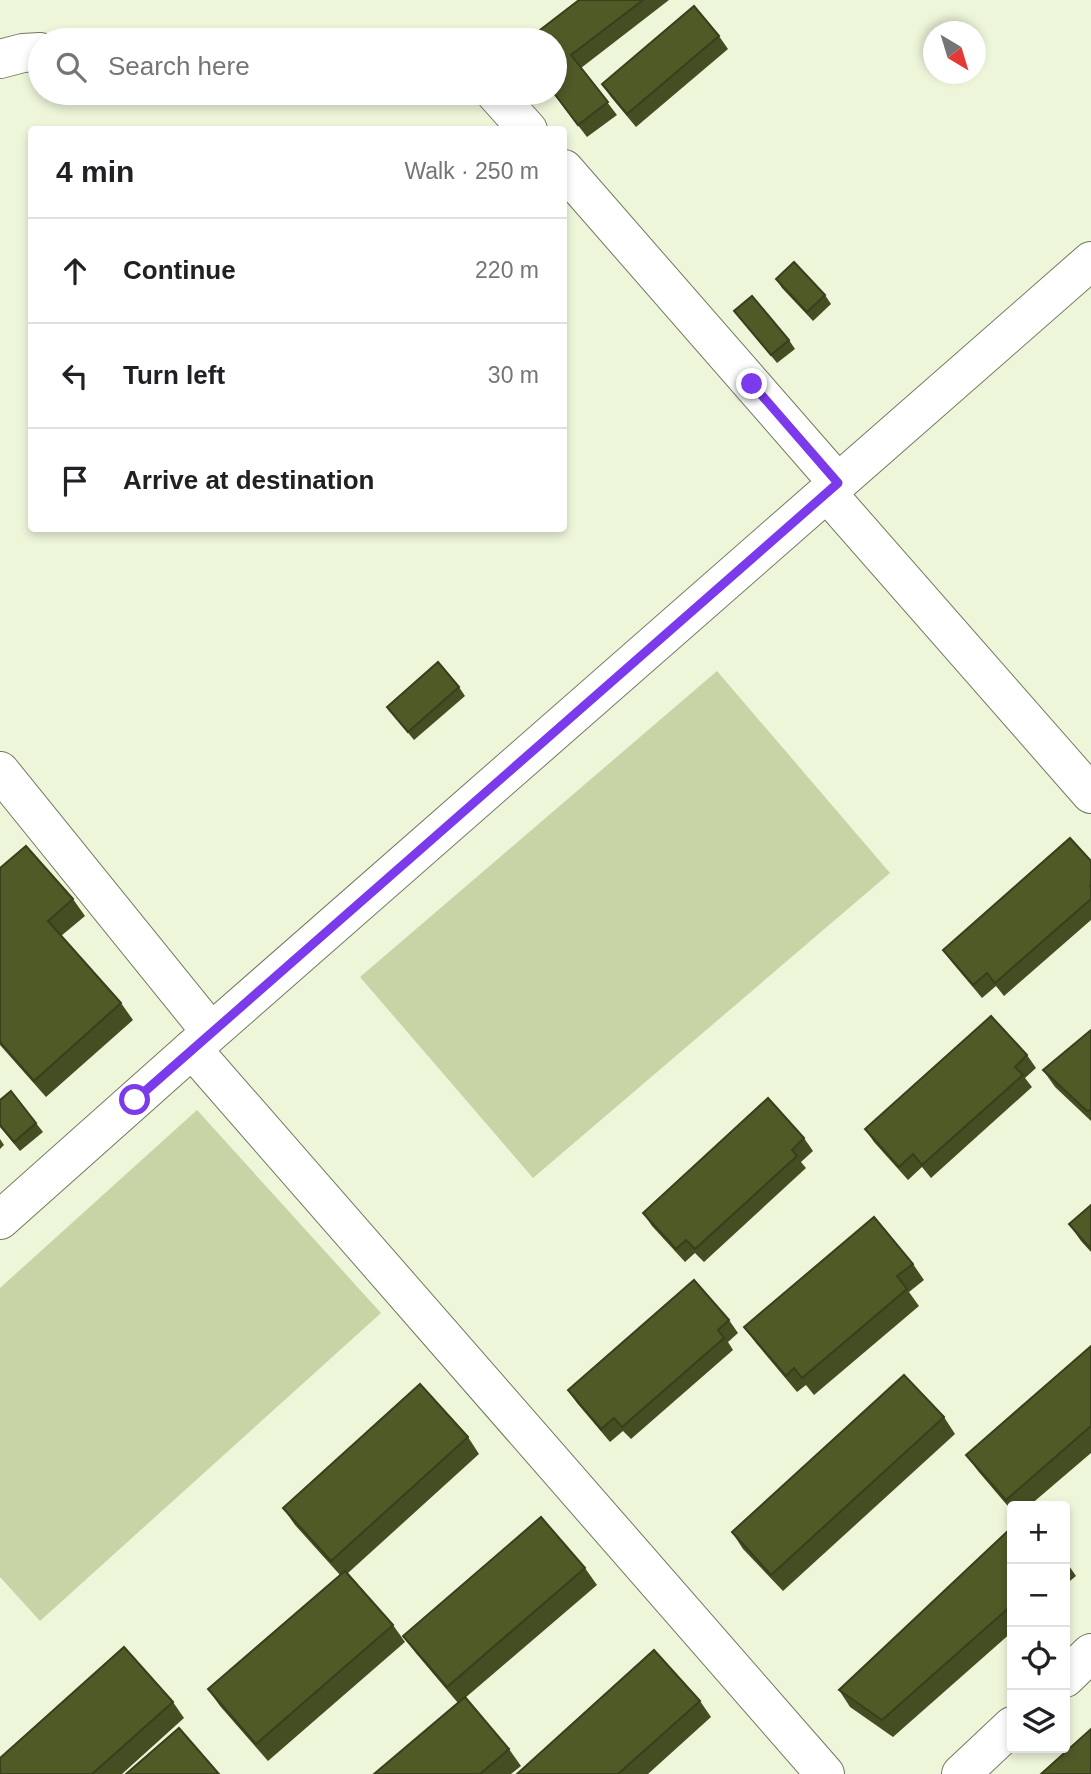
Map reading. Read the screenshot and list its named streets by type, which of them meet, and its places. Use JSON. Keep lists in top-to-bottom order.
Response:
{
  "north": "bottom right",
  "page": {
    "search": "Search here",
    "heading": ["4 min", "Walk · 250 m"],
    "list": [
      ["Continue", "220 m"],
      ["Turn left", "30 m"],
      "Arrive at destination"
    ],
    "map_buttons": ["+", "−"]
  }
}
